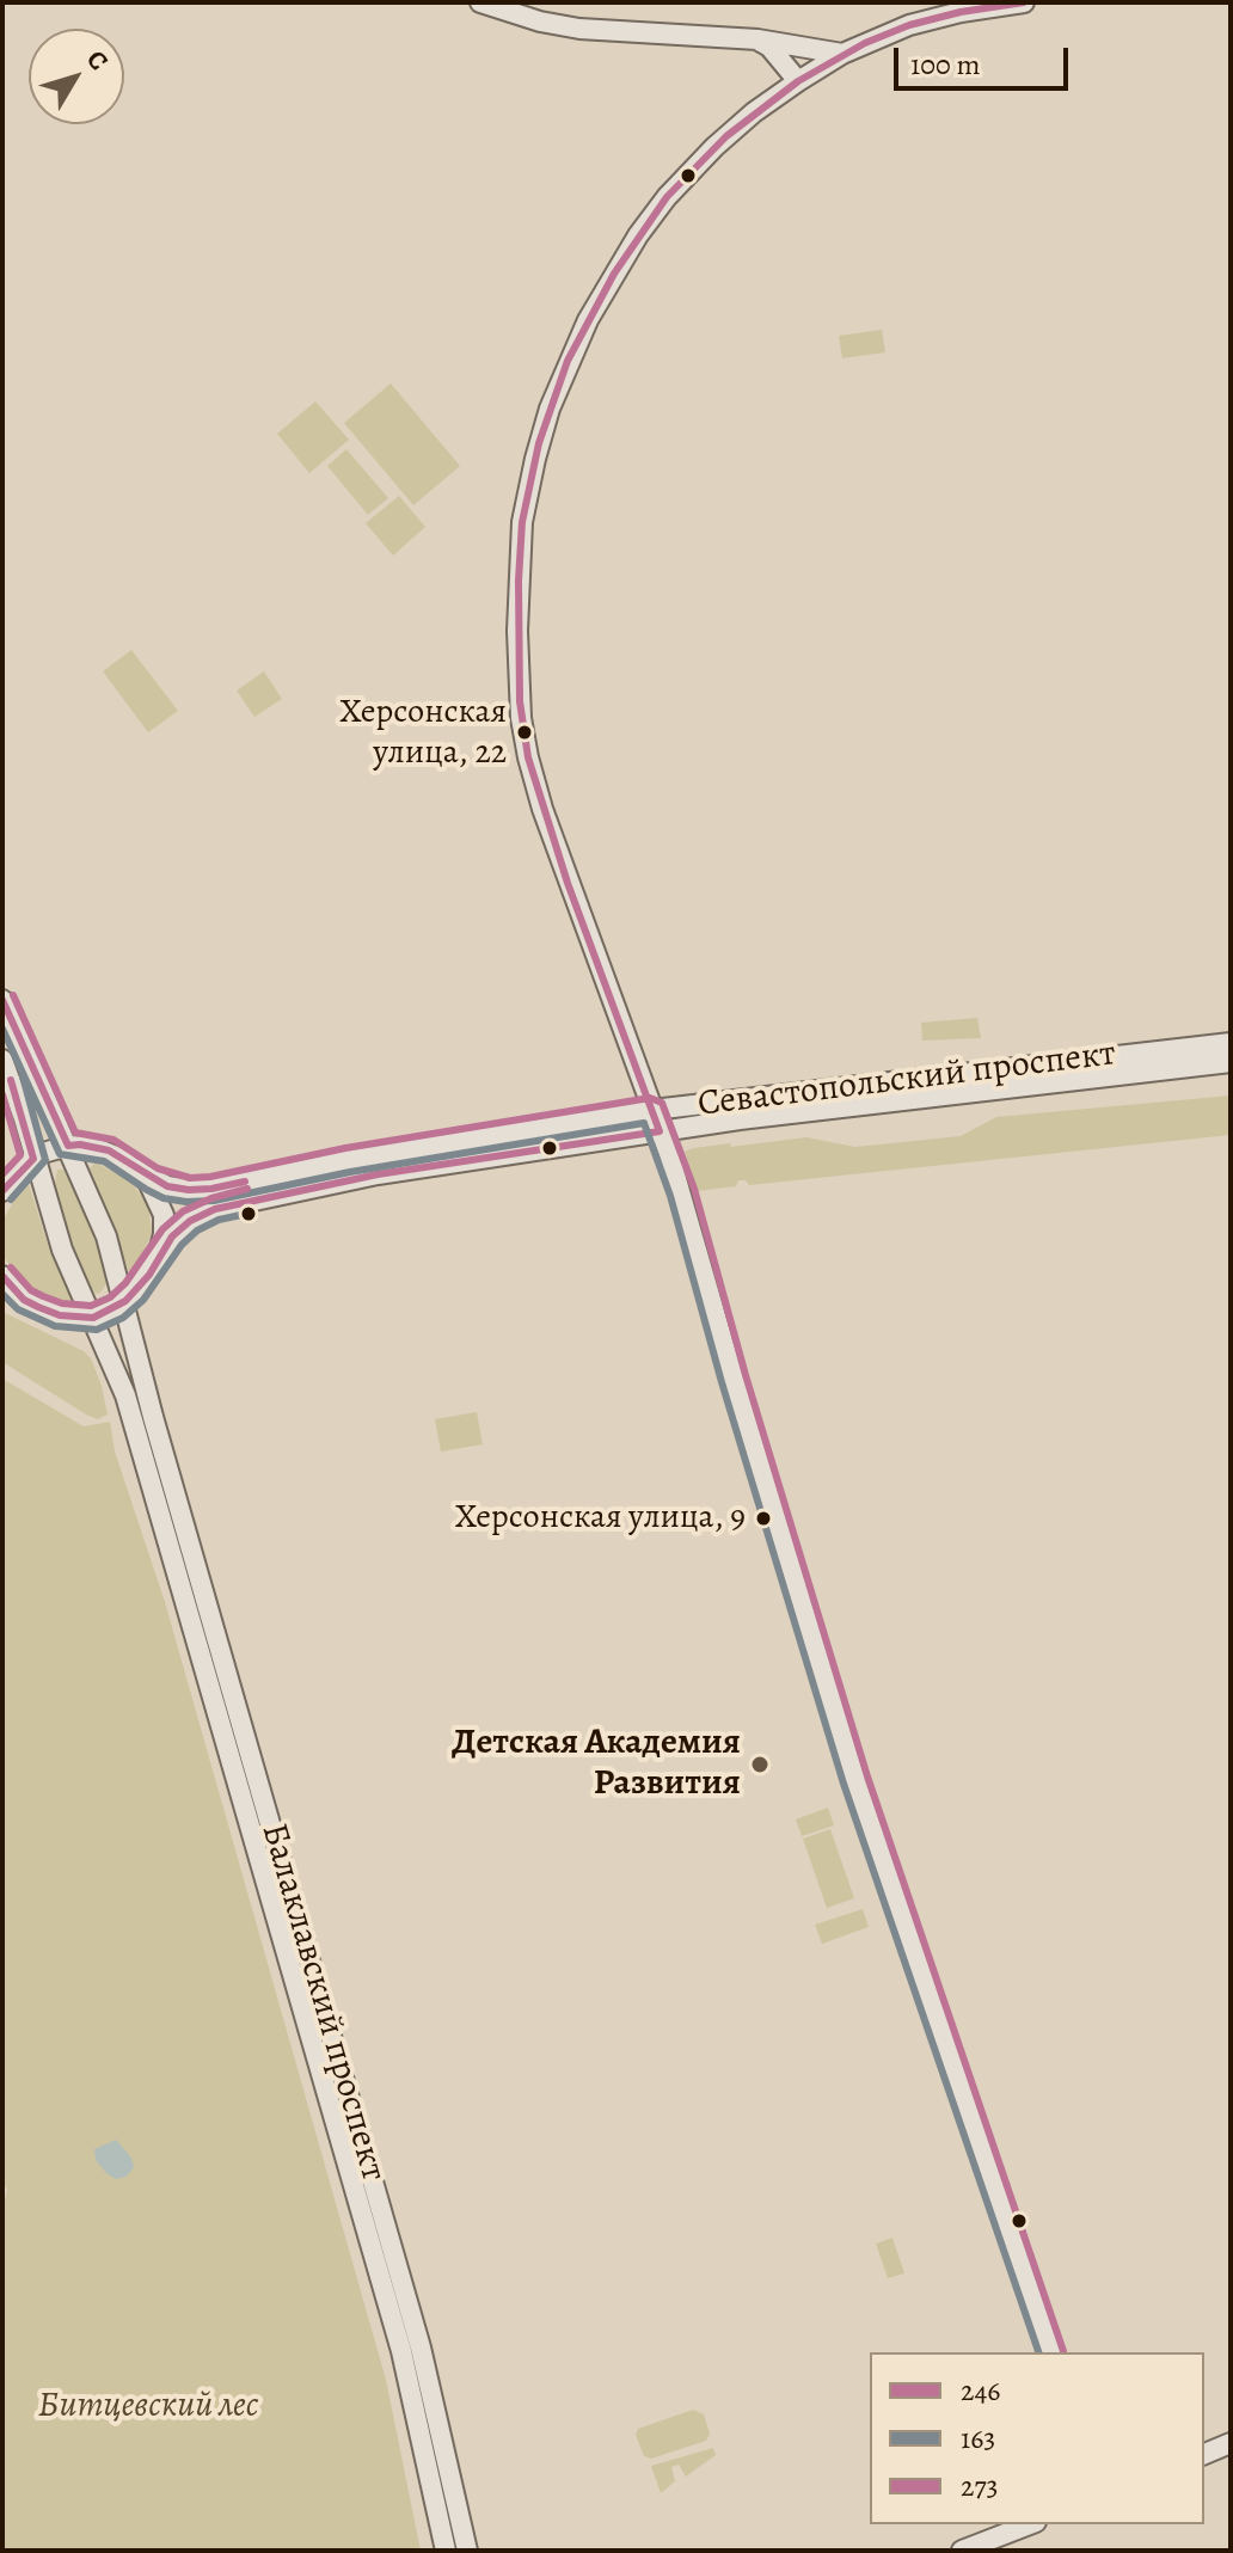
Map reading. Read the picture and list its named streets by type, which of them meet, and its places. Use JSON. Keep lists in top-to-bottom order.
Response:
{
  "streets": {
    "main road": ["Севастопольский проспект", "Балаклавский проспект"]
  },
  "crossings": [
    ["Севастопольский проспект", "Балаклавский проспект"]
  ],
  "parks": ["Битцевский лес"],
  "places": ["Херсонская улица, 22", "Херсонская улица, 9", "Детская Академия Развития"],
  "lines": ["transit line 246", "transit line 273", "transit line 163"],
  "legend": ["246", "163", "273"],
  "scale_bar": "100 m",
  "north": "top right"
}
